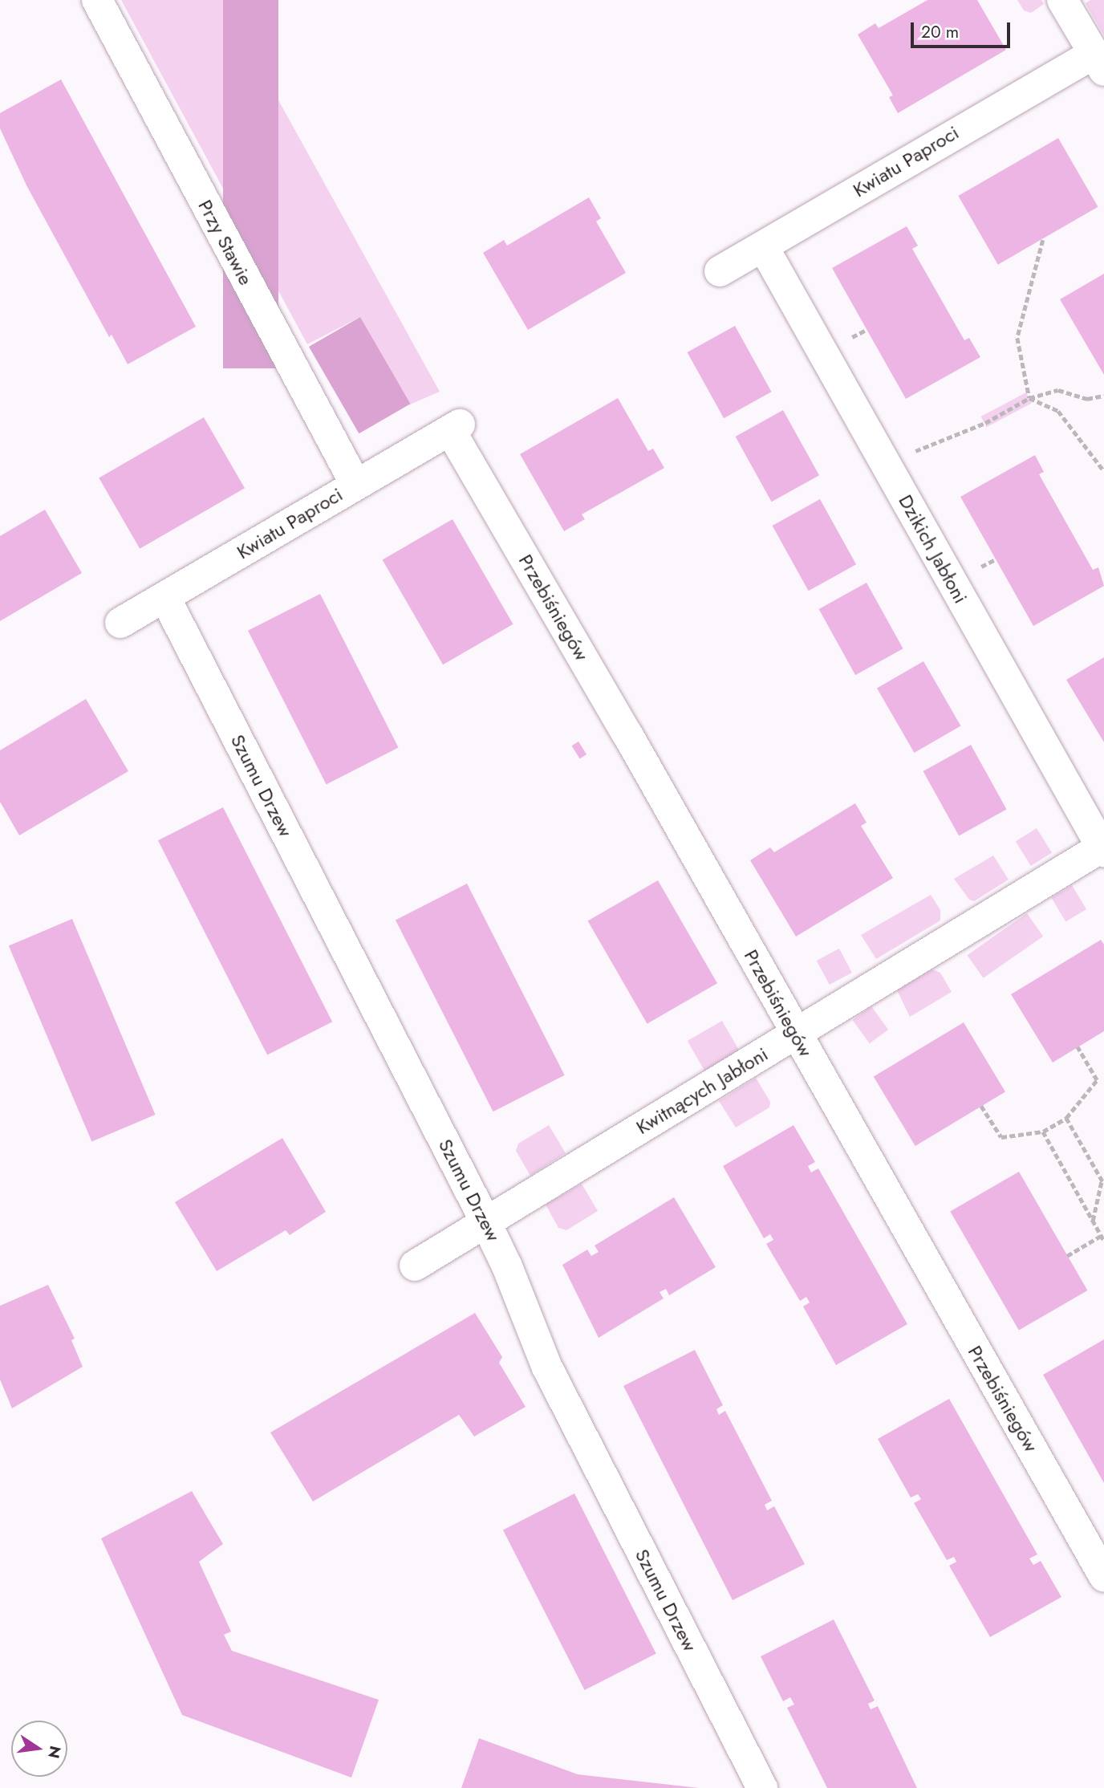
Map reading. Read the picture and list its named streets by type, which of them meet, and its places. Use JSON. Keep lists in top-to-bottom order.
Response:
{
  "streets": {
    "street": [
      "Kwiatu Paproci",
      "Przy Stawie",
      "Dzikich Jabłoni",
      "Przebiśniegów",
      "Szumu Drzew",
      "Kwitnących Jabłoni"
    ]
  },
  "crossings": [
    ["Kwiatu Paproci", "Przy Stawie"],
    ["Kwiatu Paproci", "Dzikich Jabłoni"],
    ["Kwiatu Paproci", "Przebiśniegów"],
    ["Kwiatu Paproci", "Szumu Drzew"],
    ["Dzikich Jabłoni", "Kwitnących Jabłoni"],
    ["Przebiśniegów", "Kwitnących Jabłoni"],
    ["Szumu Drzew", "Kwitnących Jabłoni"]
  ],
  "scale_bar": "20 m",
  "north": "right"
}
